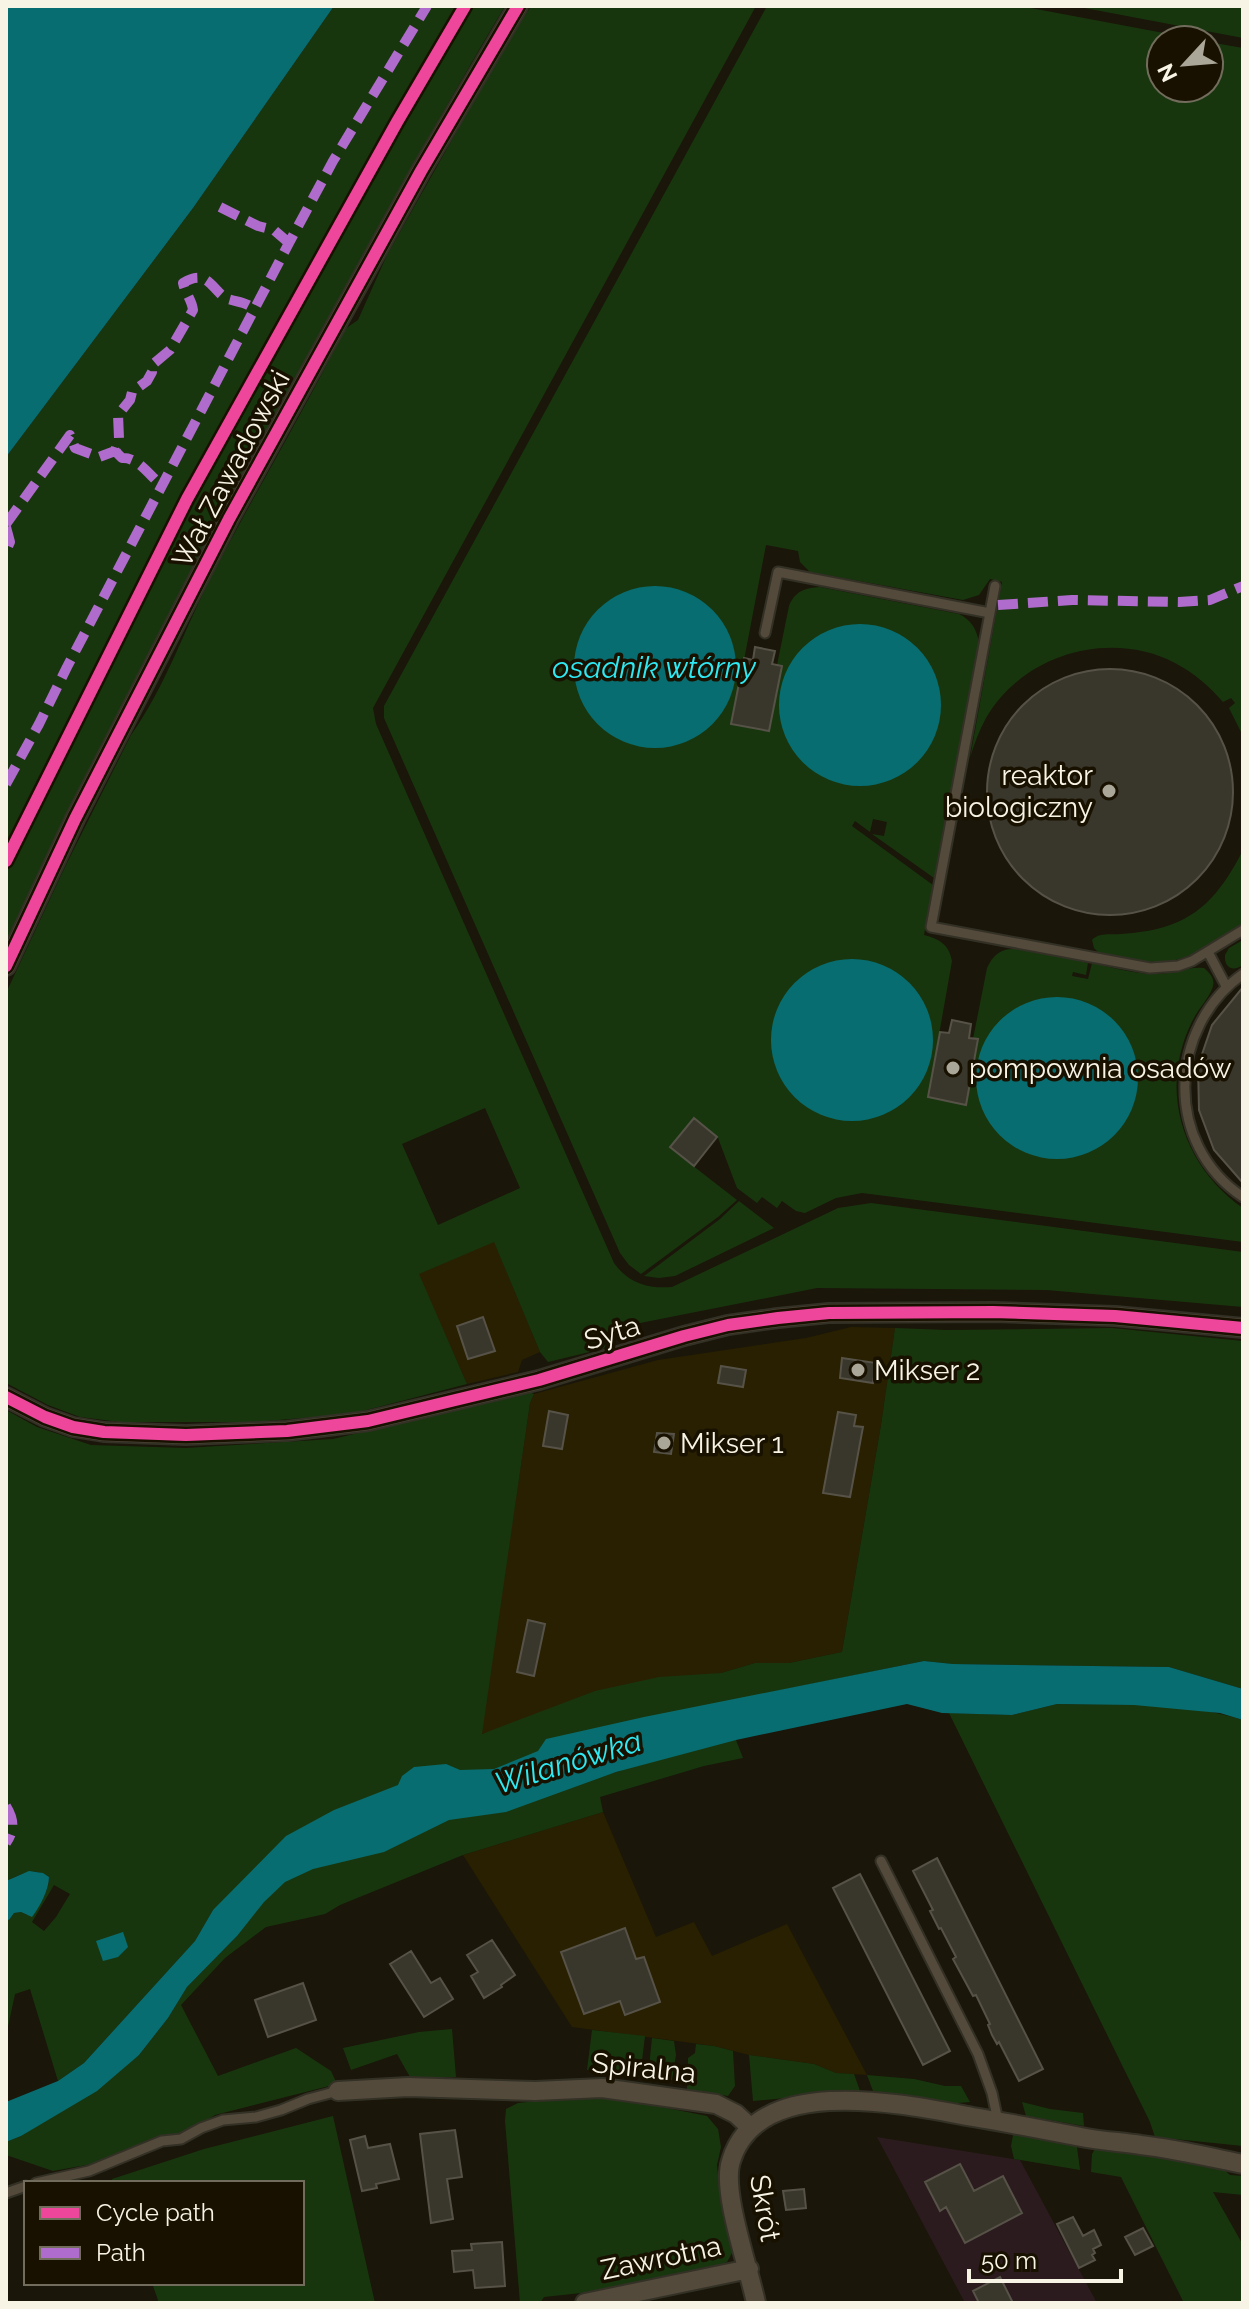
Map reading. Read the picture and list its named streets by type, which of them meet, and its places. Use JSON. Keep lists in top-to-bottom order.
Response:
{
  "streets": {
    "street": [
      "Wał Zawadowski",
      "Syta",
      "Spiralna",
      "Skrót",
      "Zawrotna"
    ]
  },
  "crossings": [
    ["Spiralna", "Skrót"],
    ["Skrót", "Zawrotna"]
  ],
  "water": ["osadnik wtórny", "Wilanówka"],
  "places": [
    "reaktor biologiczny",
    "pompownia osadów",
    "Mikser 2",
    "Mikser 1"
  ],
  "legend": ["Cycle path", "Path"],
  "scale_bar": "50 m",
  "north": "bottom left"
}
